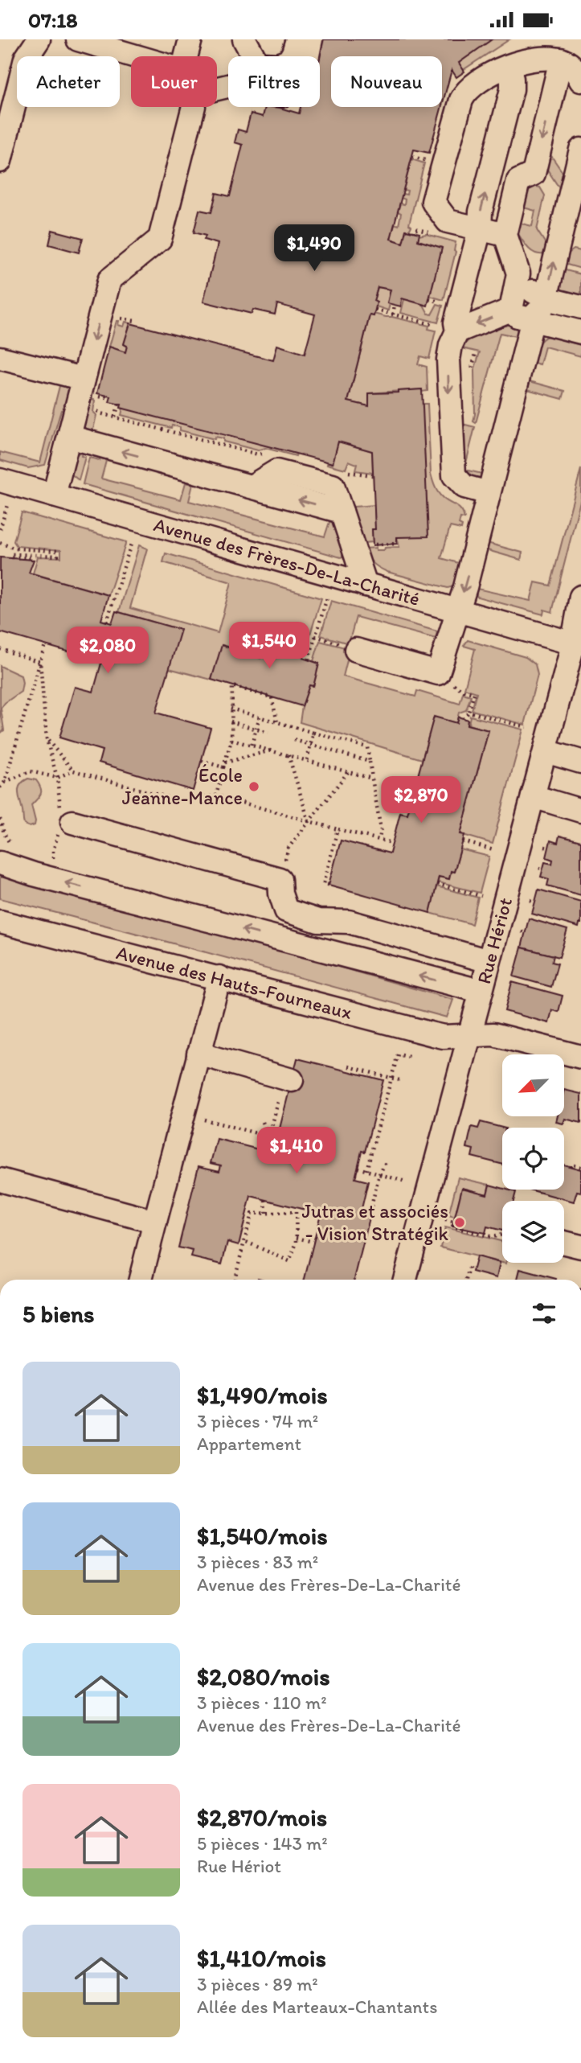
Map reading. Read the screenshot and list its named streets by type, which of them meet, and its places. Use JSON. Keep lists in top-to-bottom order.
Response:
{
  "streets": {
    "street": ["Avenue des Frères-De-La-Charité", "Rue Hériot", "Avenue des Hauts-Fourneaux"]
  },
  "crossings": [
    ["Avenue des Frères-De-La-Charité", "Rue Hériot"],
    ["Rue Hériot", "Avenue des Hauts-Fourneaux"]
  ],
  "places": ["École Jeanne-Mance", "Jutras et associés - Vision Stratégik"],
  "north": "bottom left",
  "page": {
    "status": "07:18",
    "chip": [
      "Acheter",
      "Louer",
      "Filtres",
      "Nouveau"
    ],
    "price": [
      "$1,490",
      "$1,540",
      "$2,080",
      "$2,870",
      "$1,410"
    ],
    "heading": "5 biens",
    "list": [
      {
        "name": "$1,490/mois",
        "note": "3 pièces · 74 m² · Appartement"
      },
      {
        "name": "$1,540/mois",
        "note": "3 pièces · 83 m² · Avenue des Frères-De-La-Charité"
      },
      {
        "name": "$2,080/mois",
        "note": "3 pièces · 110 m² · Avenue des Frères-De-La-Charité"
      },
      {
        "name": "$2,870/mois",
        "note": "5 pièces · 143 m² · Rue Hériot"
      },
      {
        "name": "$1,410/mois",
        "note": "3 pièces · 89 m² · Allée des Marteaux-Chantants"
      }
    ]
  }
}
